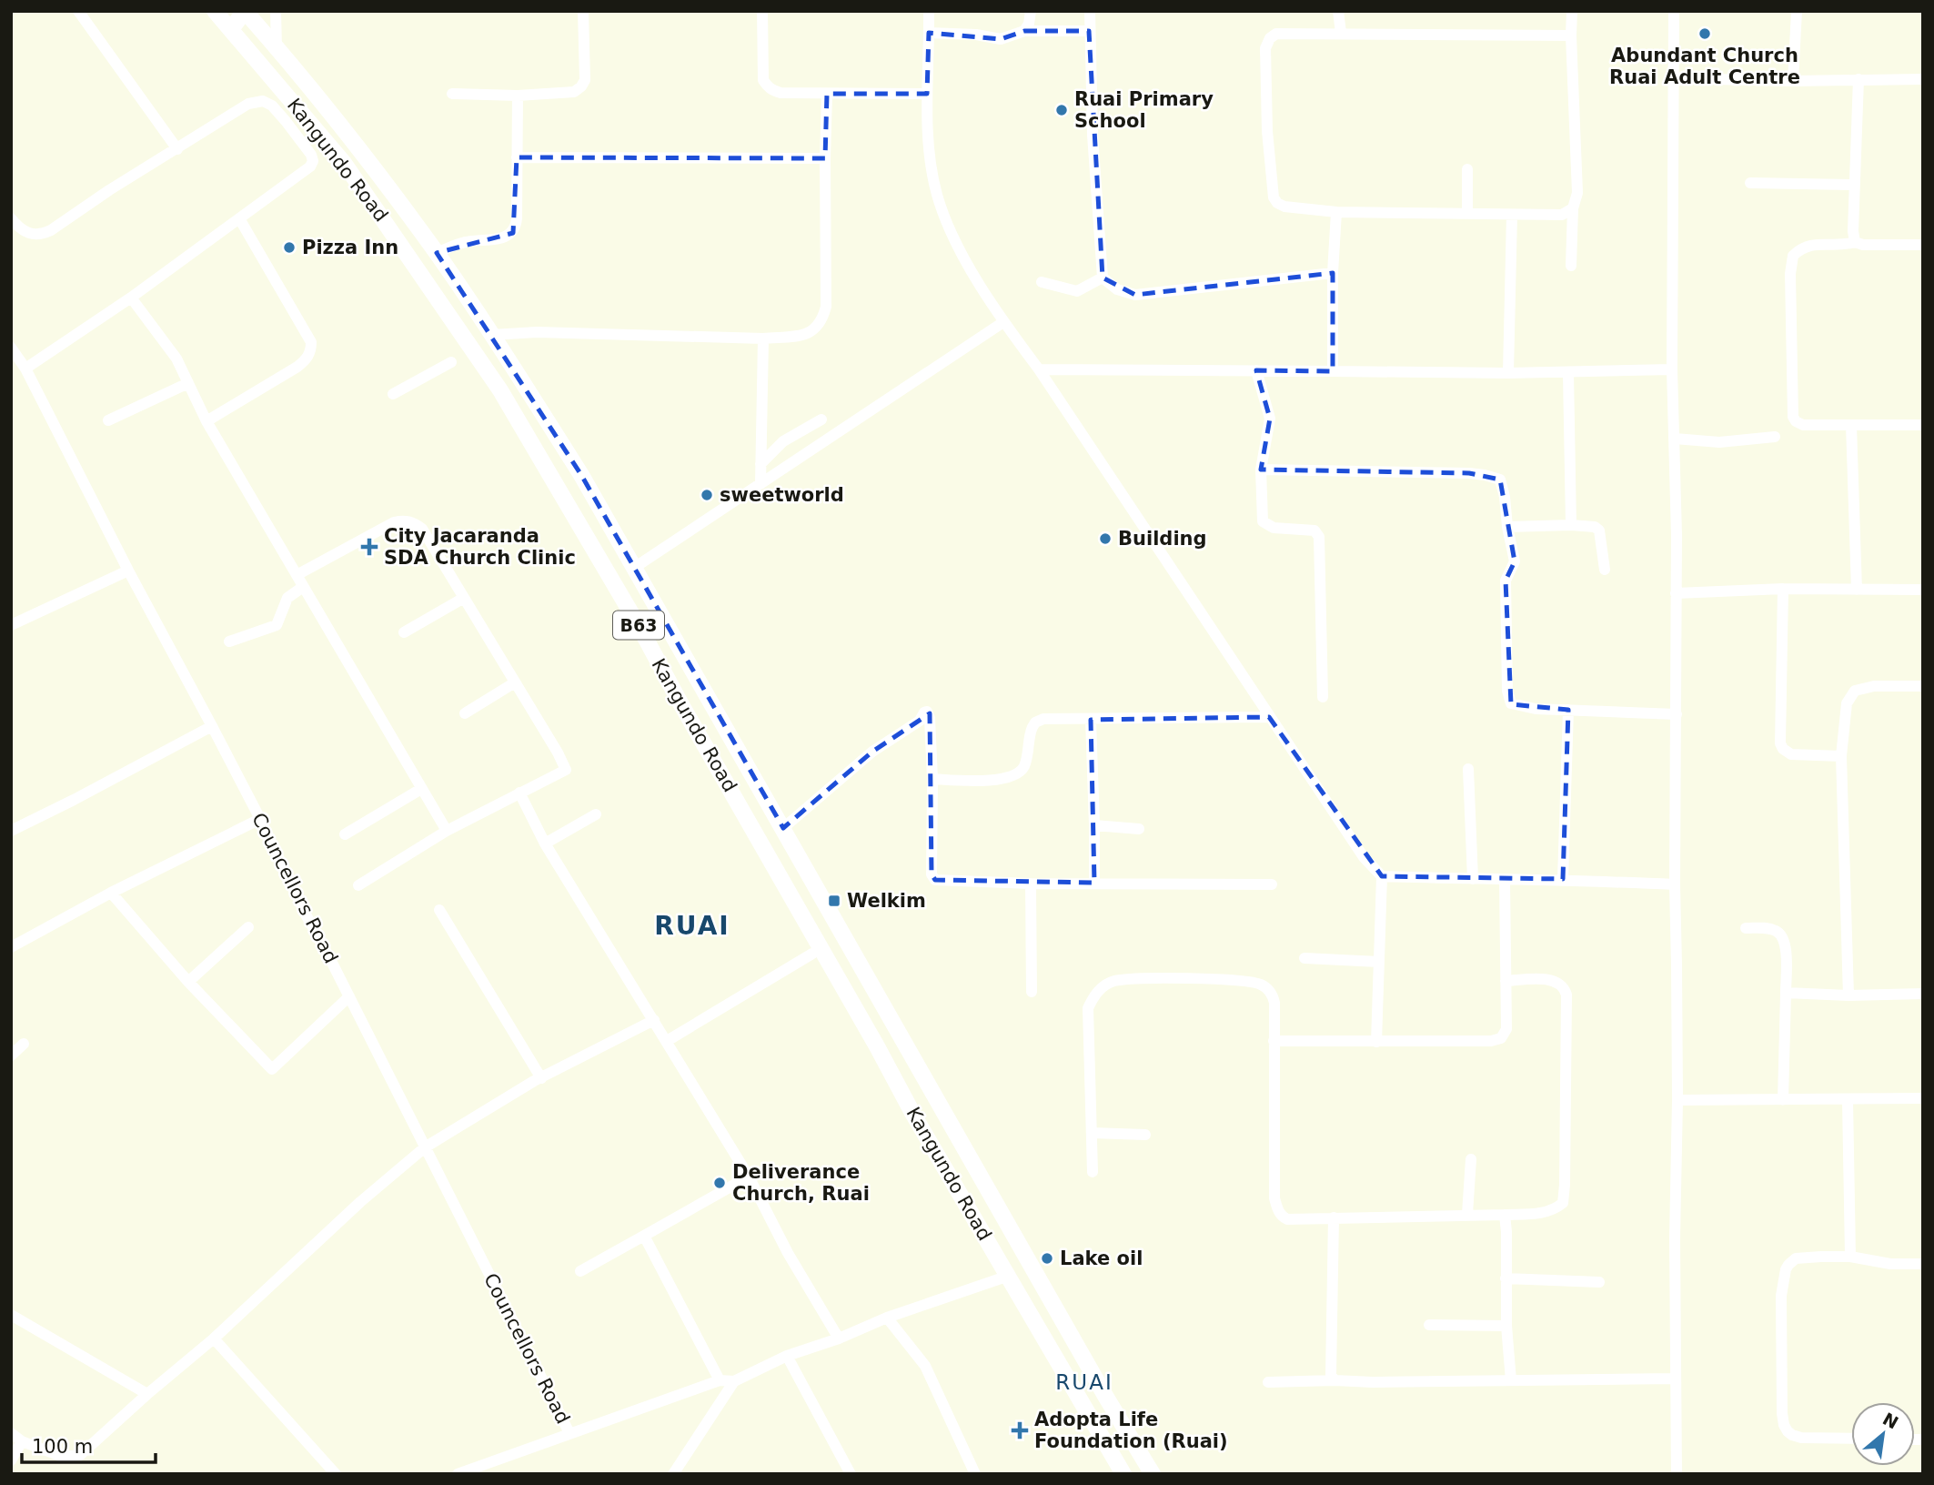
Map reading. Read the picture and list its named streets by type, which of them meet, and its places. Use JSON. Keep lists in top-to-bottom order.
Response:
{
  "streets": {
    "highway": ["Kangundo Road", "B63"],
    "street": ["Councellors Road"]
  },
  "districts": ["RUAI", "RUAI"],
  "places": {
    "other": [
      "Abundant Church Ruai Adult Centre",
      "Ruai Primary School",
      "Pizza Inn",
      "sweetworld",
      "Building",
      "Deliverance Church, Ruai",
      "Lake oil"
    ],
    "health": ["City Jacaranda SDA Church Clinic", "Adopta Life Foundation (Ruai)"],
    "transit": ["Welkim"]
  },
  "scale_bar": "100 m",
  "north": "top right"
}
